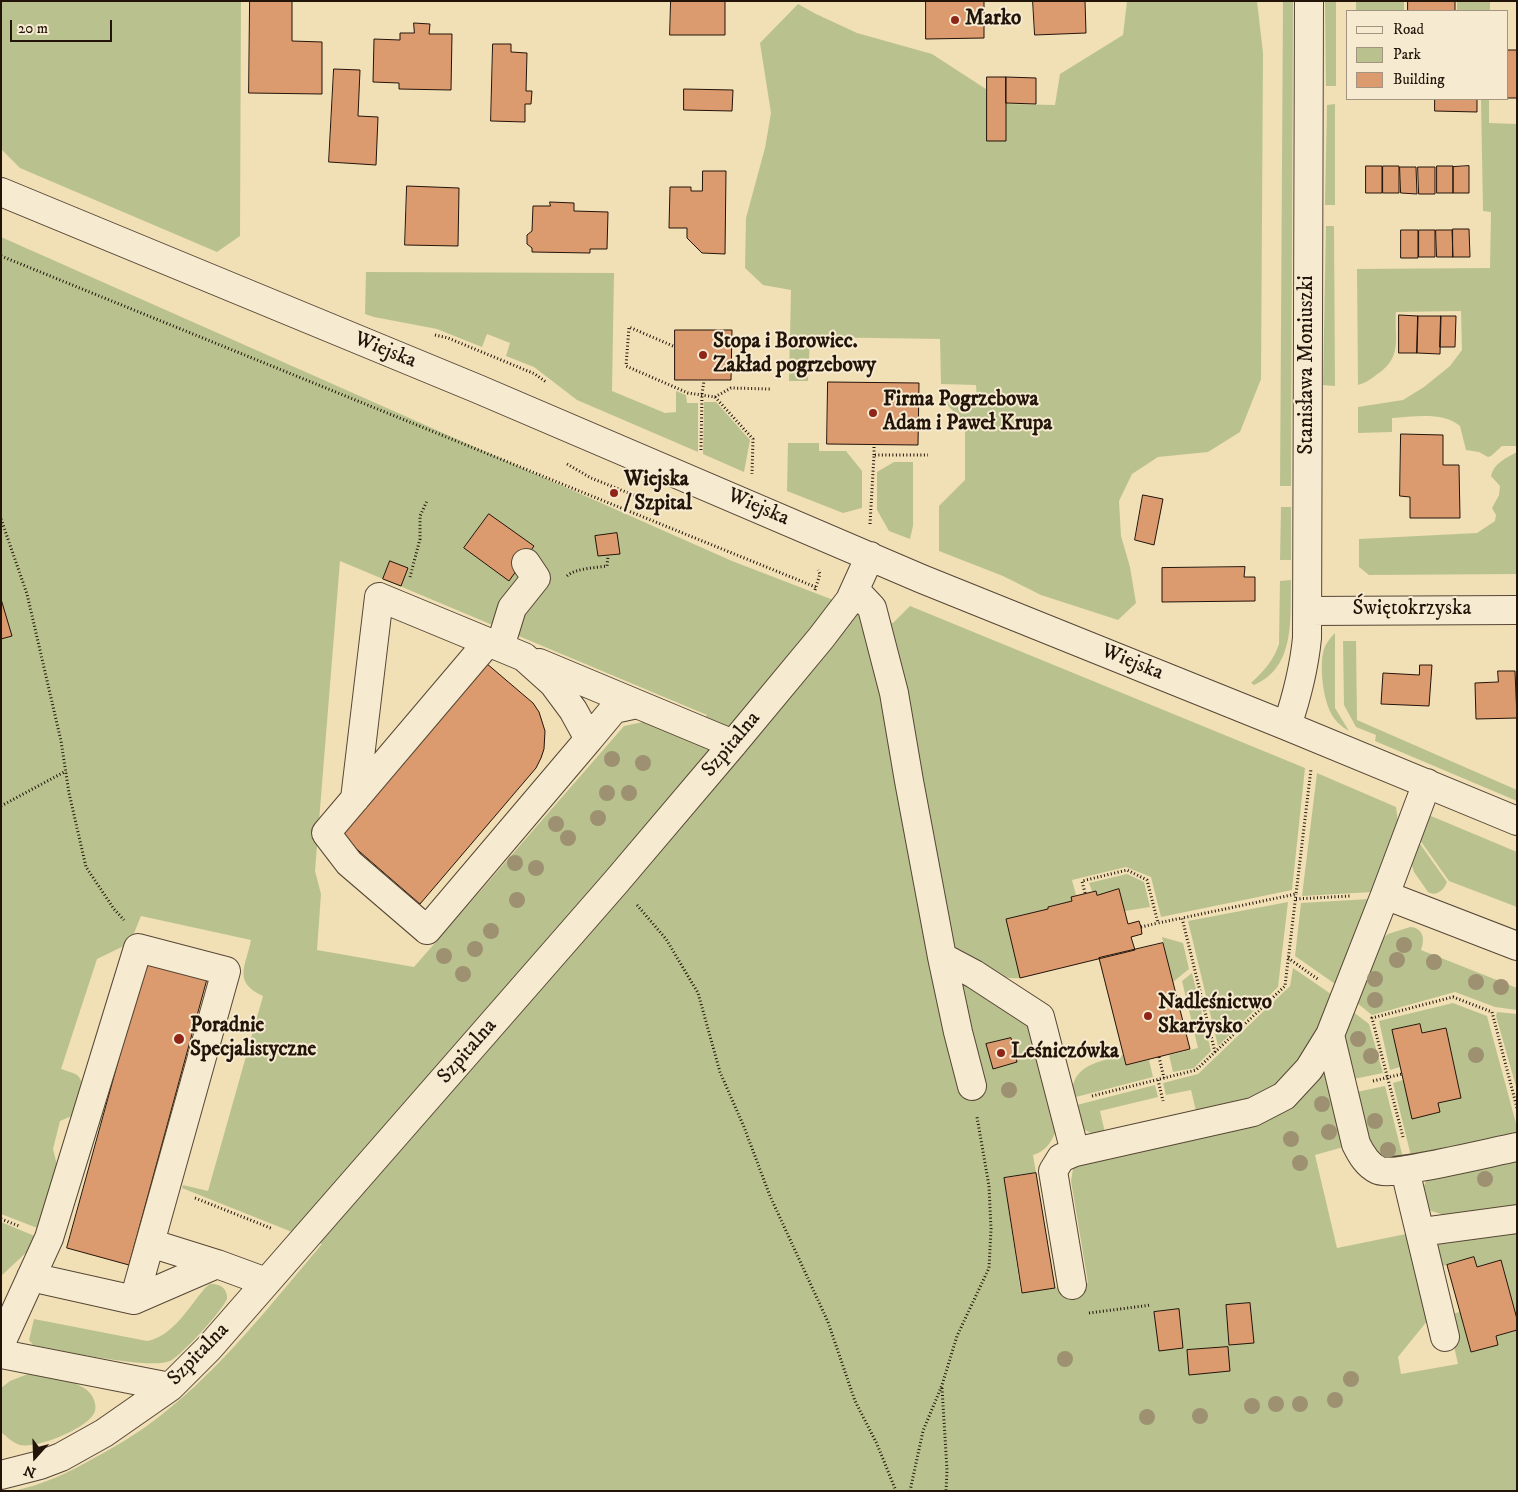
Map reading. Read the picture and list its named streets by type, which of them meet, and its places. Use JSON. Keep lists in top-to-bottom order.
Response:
{
  "streets": {
    "street": [
      "Wiejska",
      "Stanisława Moniuszki",
      "Świętokrzyska",
      "Szpitalna"
    ]
  },
  "crossings": [
    ["Wiejska", "Stanisława Moniuszki"],
    ["Wiejska", "Szpitalna"],
    ["Stanisława Moniuszki", "Świętokrzyska"]
  ],
  "places": [
    "Marko",
    "Stopa i Borowiec. Zakład pogrzebowy",
    "Firma Pogrzebowa Adam i Paweł Krupa",
    "Wiejska / Szpital",
    "Nadleśnictwo Skarżysko",
    "Poradnie Specjalistyczne",
    "Leśniczówka"
  ],
  "legend": ["Road", "Park", "Building"],
  "scale_bar": "20 m",
  "north": "bottom"
}
